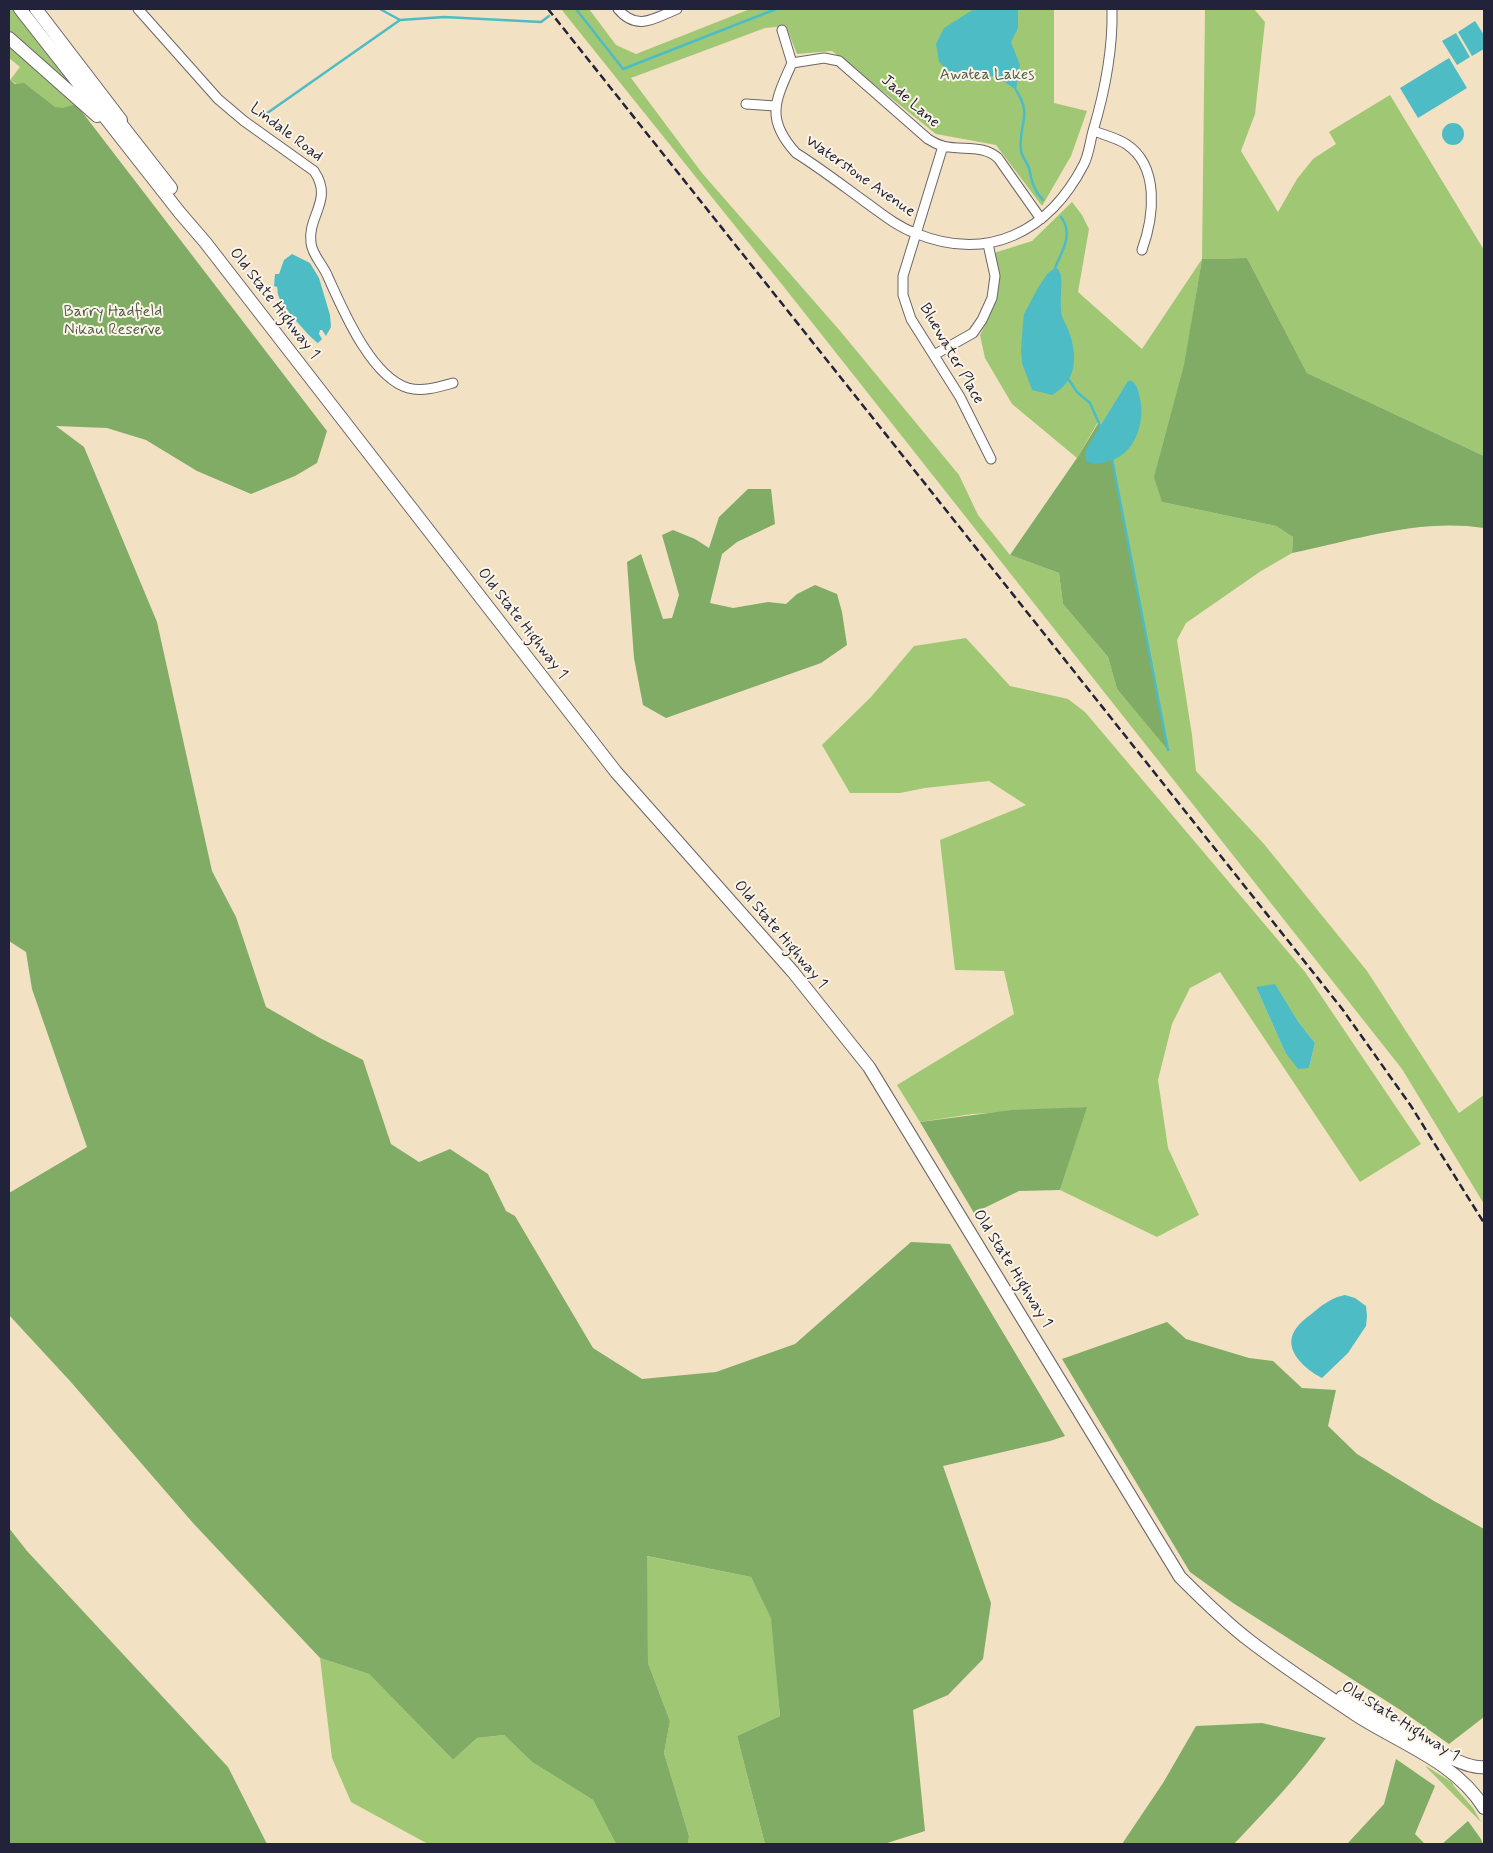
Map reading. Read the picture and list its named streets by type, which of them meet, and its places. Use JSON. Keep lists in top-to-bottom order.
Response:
{
  "streets": {
    "main road": ["Old State Highway 1"],
    "street": [
      "Jade Lane",
      "Lindale Road",
      "Waterstone Avenue",
      "Bluewater Place"
    ]
  },
  "crossings": [
    ["Jade Lane", "Waterstone Avenue"],
    ["Jade Lane", "Bluewater Place"],
    ["Waterstone Avenue", "Bluewater Place"]
  ],
  "parks": ["Awatea Lakes", "Barry Hadfield Nikau Reserve"]
}
